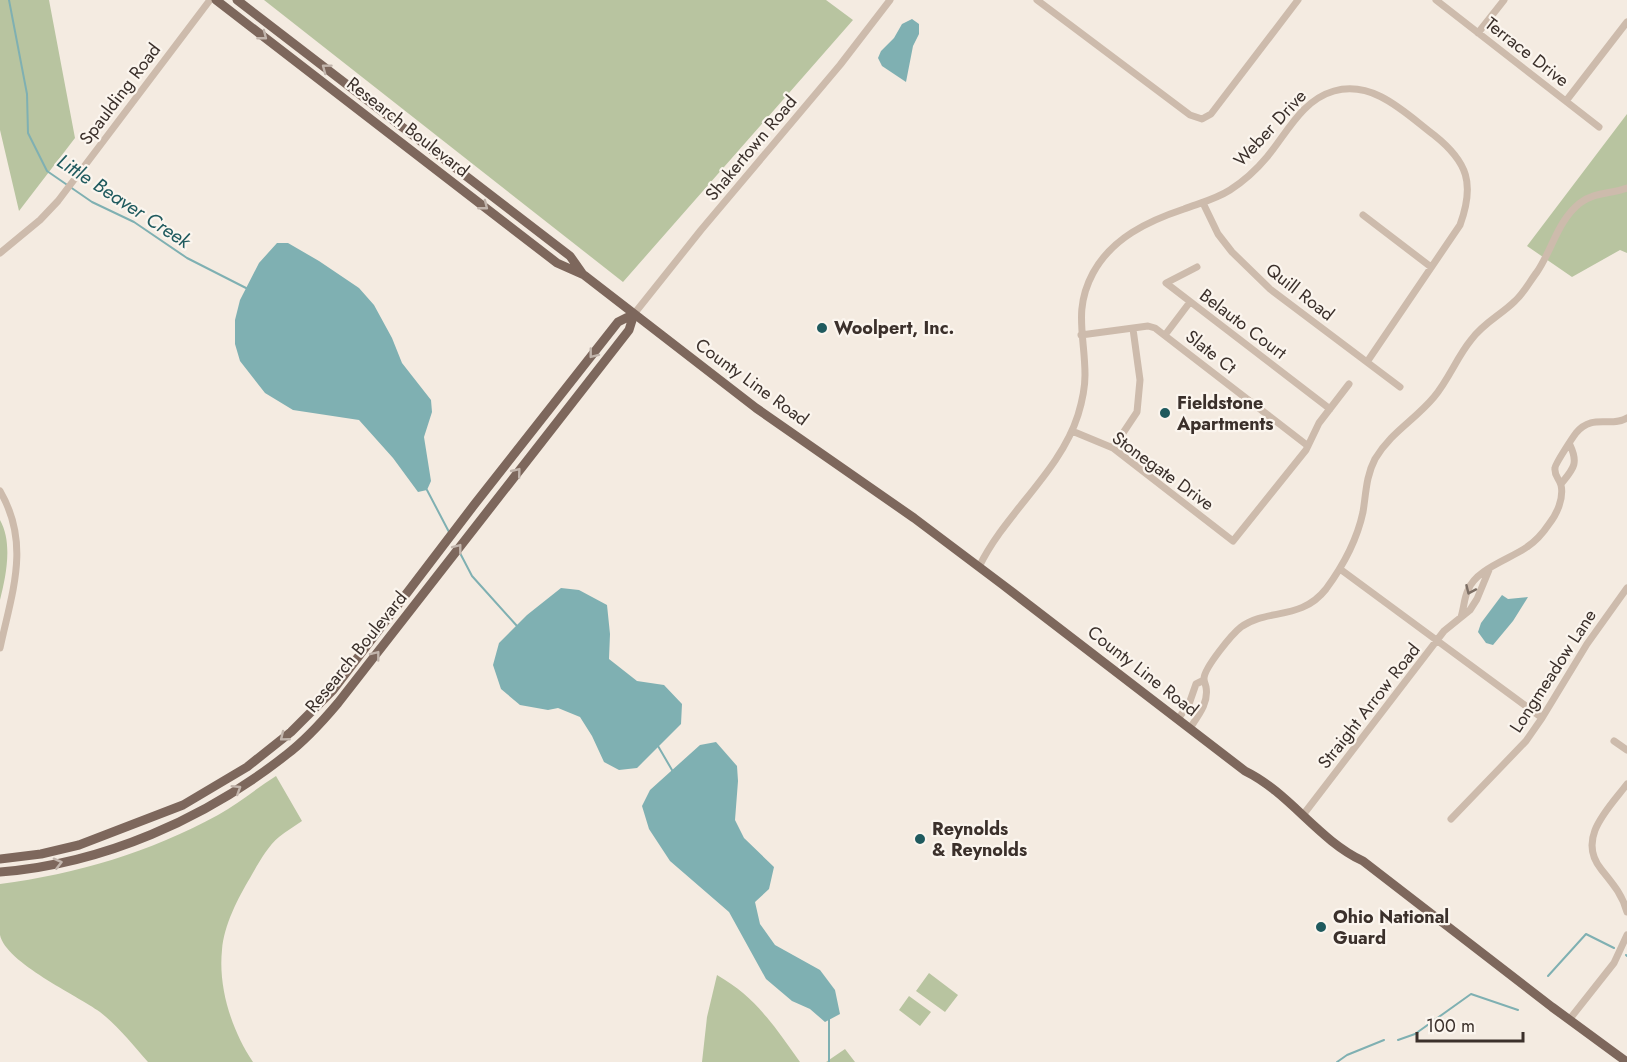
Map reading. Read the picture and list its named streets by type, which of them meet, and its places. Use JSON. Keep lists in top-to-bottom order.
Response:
{
  "streets": {
    "main road": ["Research Boulevard", "County Line Road"],
    "street": [
      "Terrace Drive",
      "Spaulding Road",
      "Weber Drive",
      "Shakertown Road",
      "Quill Road",
      "Belauto Court",
      "Slate Ct",
      "Stonegate Drive",
      "Longmeadow Lane",
      "Straight Arrow Road"
    ]
  },
  "crossings": [
    ["Research Boulevard", "Shakertown Road"],
    ["Research Boulevard", "County Line Road"],
    ["Weber Drive", "Quill Road"],
    ["Weber Drive", "Slate Ct"],
    ["Weber Drive", "County Line Road"],
    ["Weber Drive", "Stonegate Drive"],
    ["Shakertown Road", "County Line Road"],
    ["Slate Ct", "Stonegate Drive"],
    ["County Line Road", "Straight Arrow Road"]
  ],
  "water": ["Little Beaver Creek"],
  "places": [
    "Woolpert, Inc.",
    "Fieldstone Apartments",
    "Reynolds & Reynolds",
    "Ohio National Guard"
  ],
  "scale_bar": "100 m"
}
